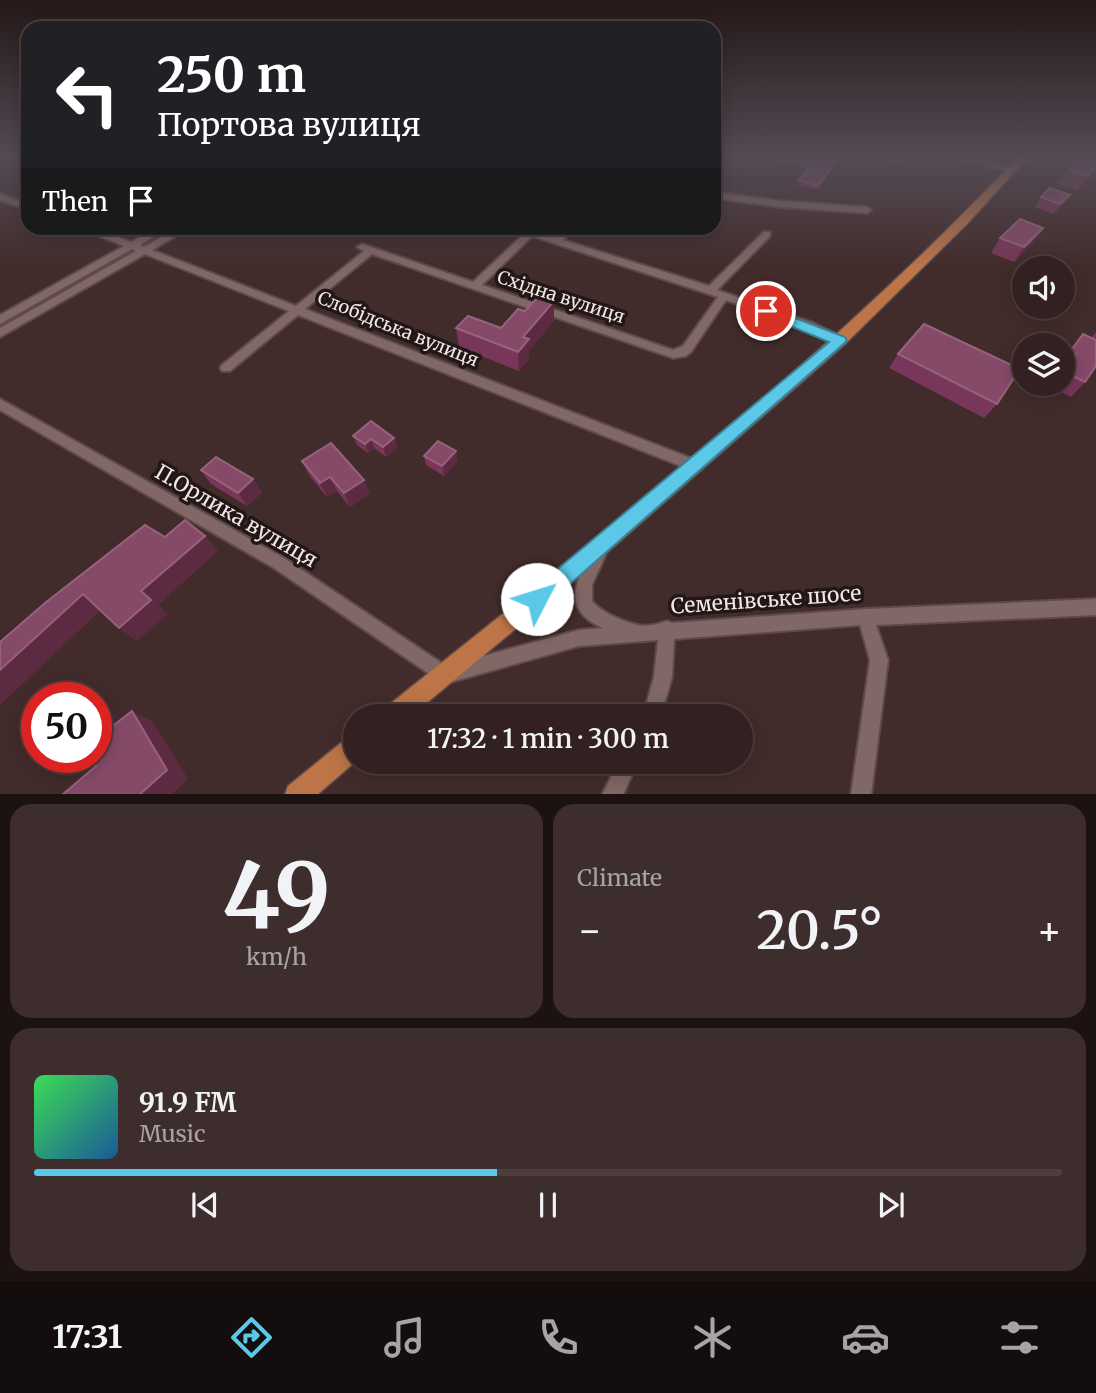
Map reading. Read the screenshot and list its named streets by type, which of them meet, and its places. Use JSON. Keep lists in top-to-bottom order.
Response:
{
  "streets": {
    "street": [
      "Східна вулиця",
      "Слобідська вулиця",
      "П.Орлика вулиця",
      "Семенівське шосе"
    ]
  },
  "crossings": [
    ["П.Орлика вулиця", "Семенівське шосе"]
  ],
  "page": {
    "turn": ["250 m", "Портова вулиця"],
    "then": "Then",
    "limit": "50",
    "trip": "17:32 · 1 min · 300 m",
    "tile": [
      ["49", "km/h"],
      "Climate"
    ],
    "heat": ["−", "20.5°", "+"],
    "song": ["91.9 FM", "Music"],
    "tabs": "17:31"
  }
}
